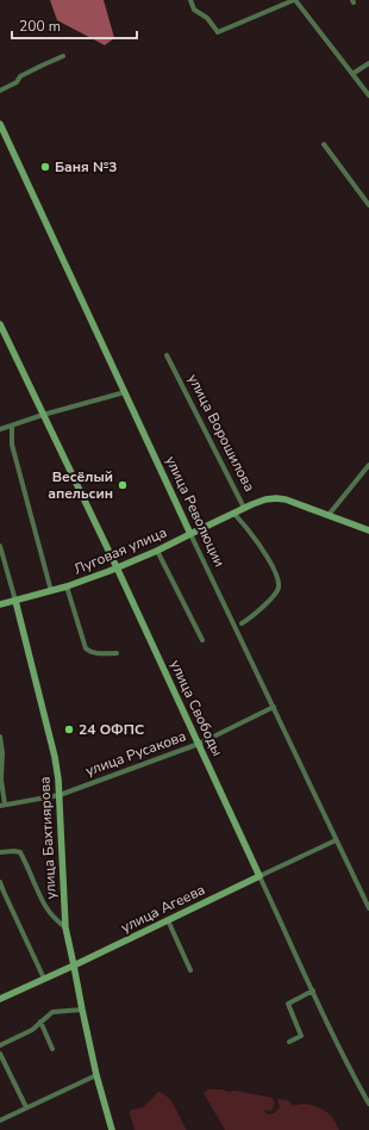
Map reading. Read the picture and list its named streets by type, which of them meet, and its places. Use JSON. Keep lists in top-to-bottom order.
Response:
{
  "streets": {
    "main road": [
      "улица Ворошилова",
      "улица Революции",
      "Луговая улица",
      "улица Свободы",
      "улица Бахтиярова",
      "улица Агеева"
    ],
    "street": ["улица Русакова"]
  },
  "crossings": [
    ["улица Ворошилова", "Луговая улица"],
    ["улица Революции", "Луговая улица"],
    ["улица Революции", "улица Русакова"],
    ["улица Революции", "улица Агеева"],
    ["Луговая улица", "улица Свободы"],
    ["Луговая улица", "улица Бахтиярова"],
    ["улица Свободы", "улица Русакова"],
    ["улица Свободы", "улица Агеева"],
    ["улица Русакова", "улица Бахтиярова"],
    ["улица Бахтиярова", "улица Агеева"]
  ],
  "places": ["Баня №3", "Весёлый апельсин", "24 ОФПС"],
  "scale_bar": "200 m"
}
